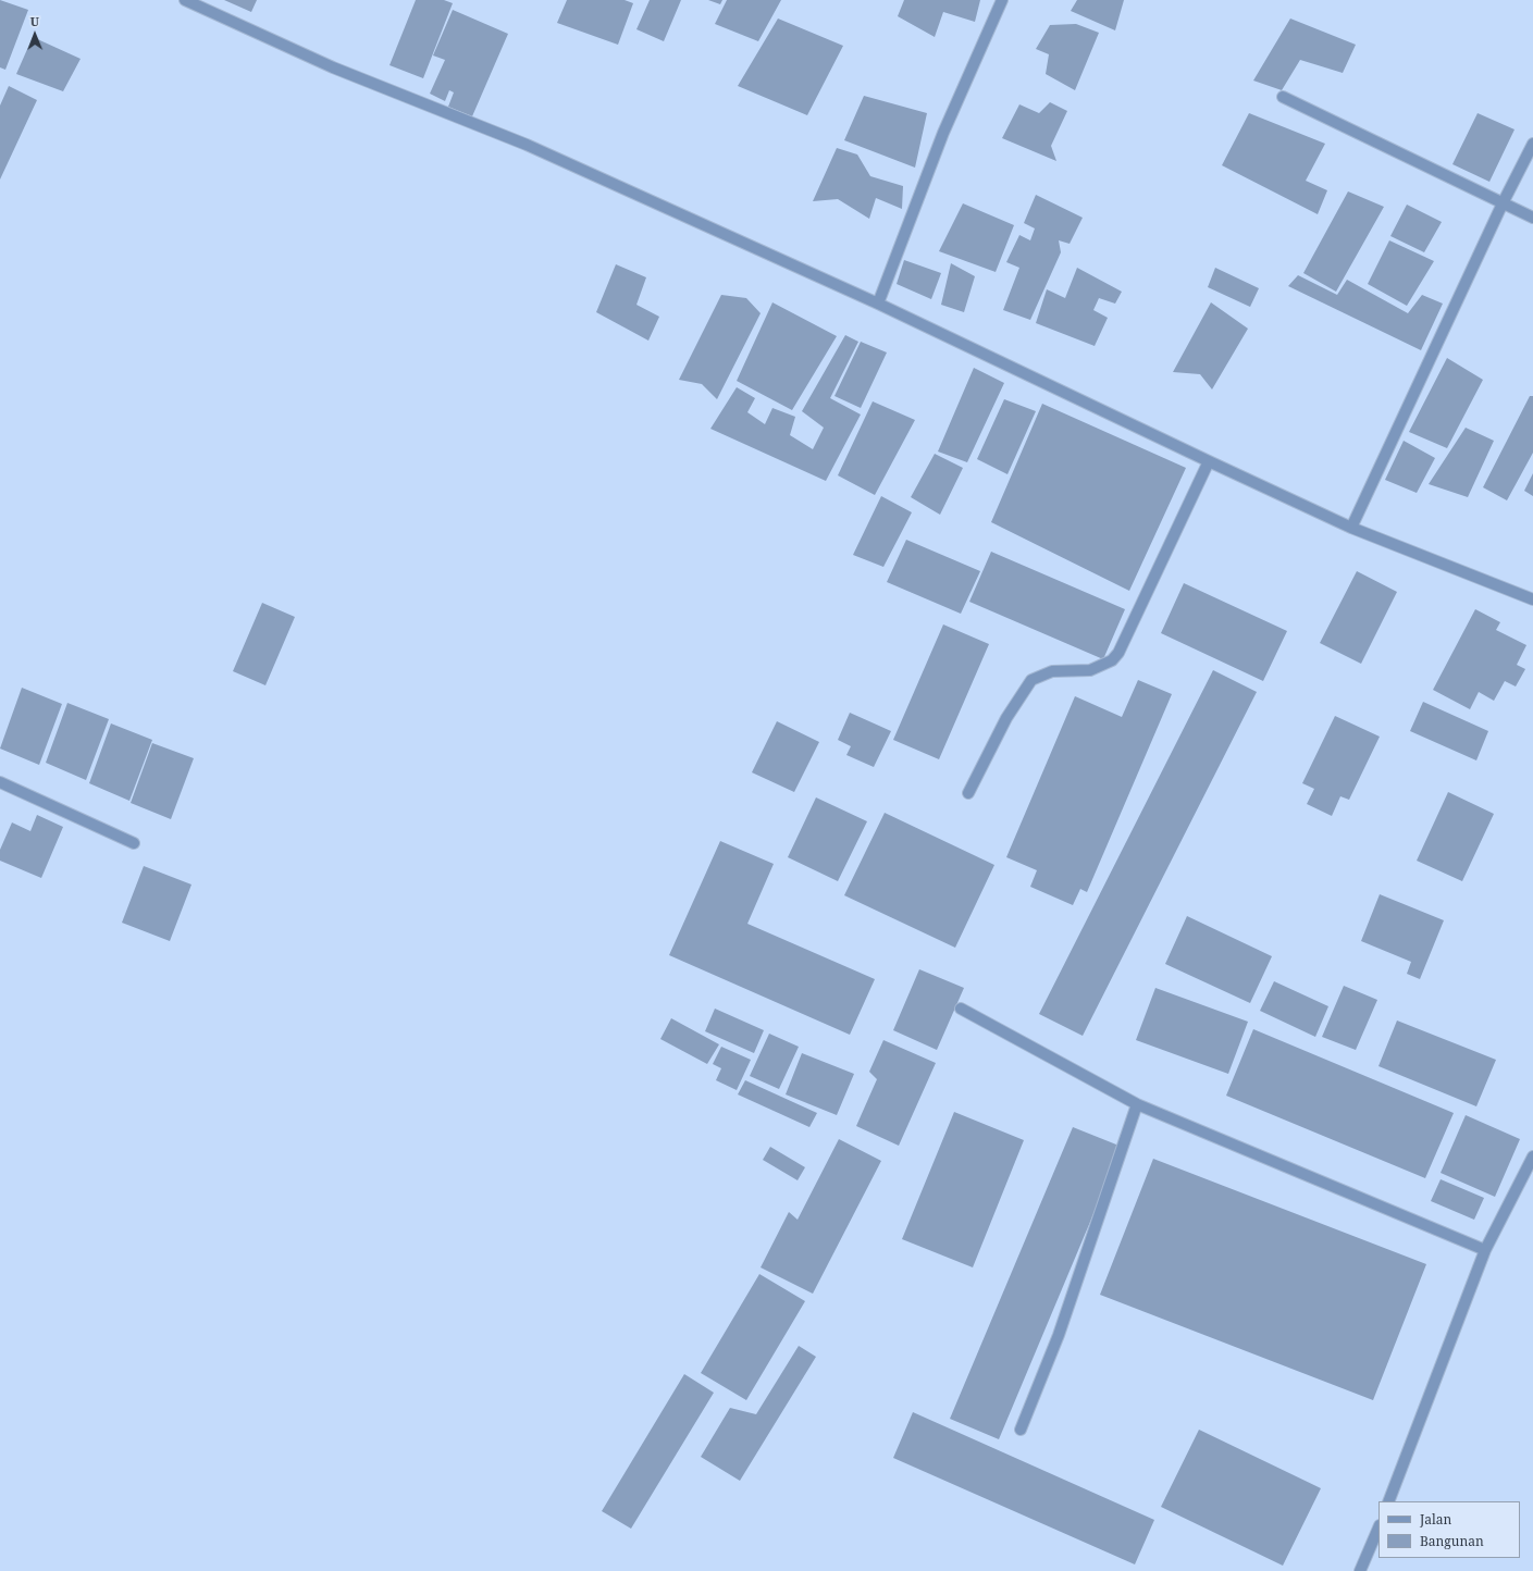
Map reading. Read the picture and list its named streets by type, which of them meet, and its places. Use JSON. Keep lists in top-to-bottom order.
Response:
{
  "legend": ["Jalan", "Bangunan"],
  "north": "top"
}
